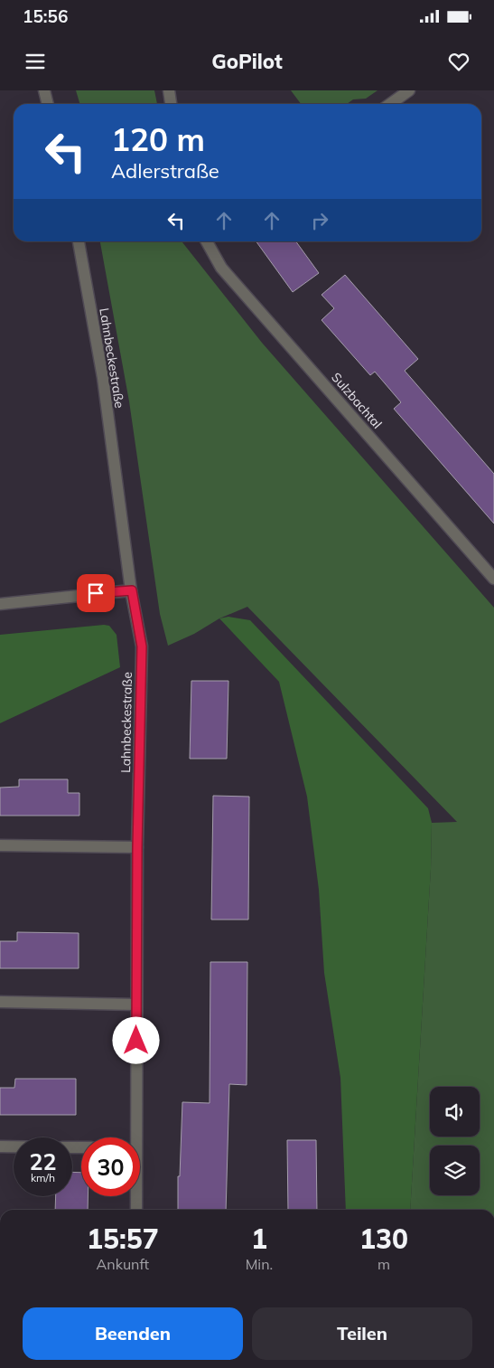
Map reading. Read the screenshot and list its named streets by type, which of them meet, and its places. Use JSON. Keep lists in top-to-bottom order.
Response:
{
  "streets": {
    "street": ["Lahnbeckestraße", "Sulzbachtal"]
  },
  "page": {
    "status": "15:56",
    "header": "GoPilot",
    "turn": ["120 m", "Adlerstraße"],
    "speed": "22 km/h",
    "limit": "30",
    "eta": [
      "15:57",
      "Ankunft",
      "1",
      "Min.",
      "130",
      "m"
    ],
    "buttons": ["Beenden", "Teilen"]
  }
}
